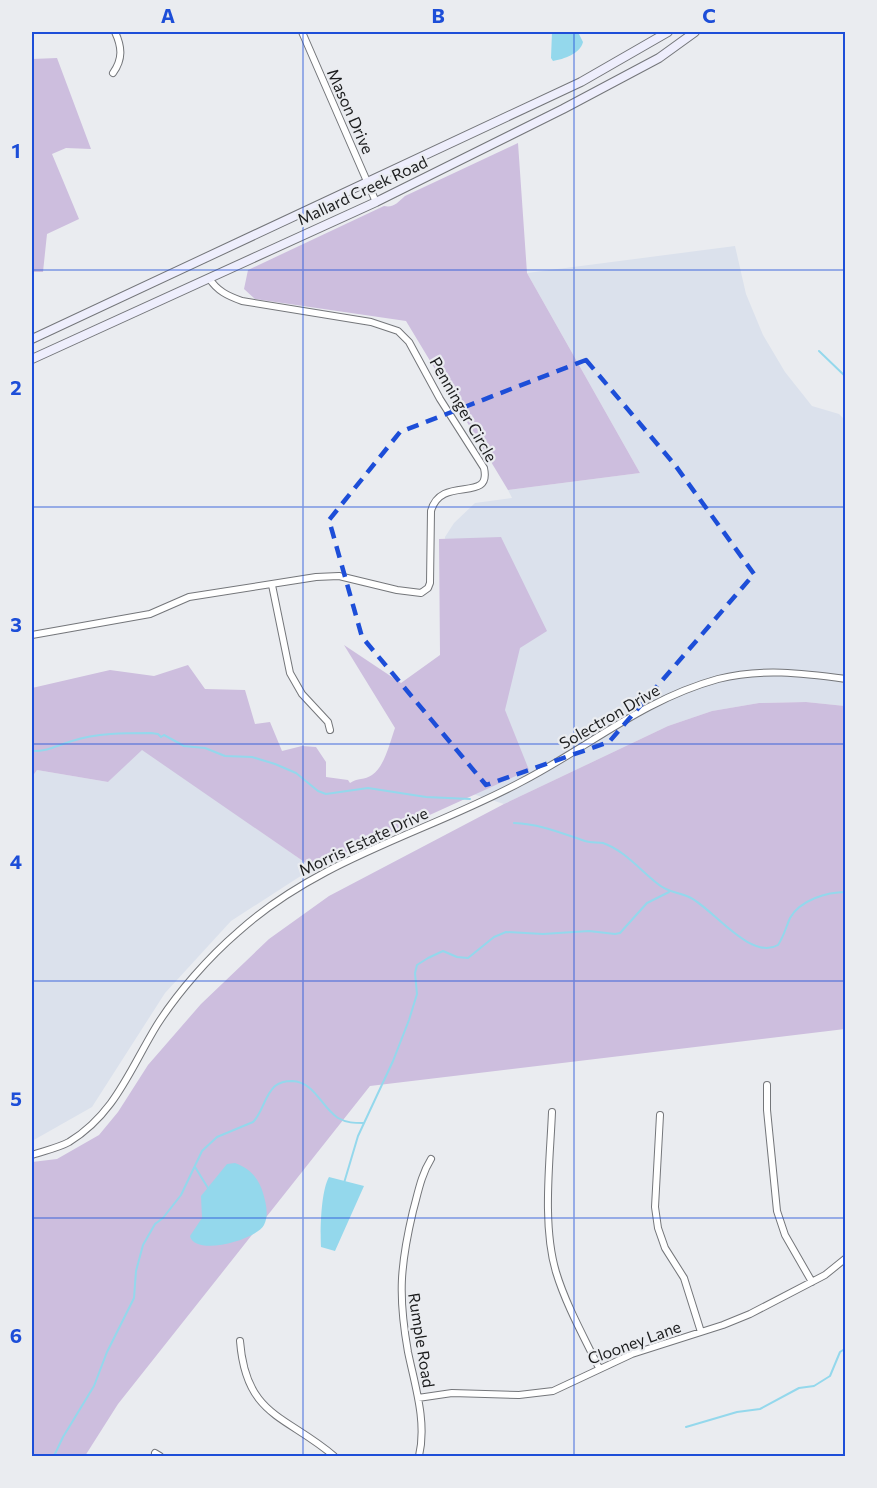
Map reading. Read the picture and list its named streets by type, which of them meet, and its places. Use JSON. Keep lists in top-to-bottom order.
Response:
{
  "streets": {
    "main road": ["Mallard Creek Road"],
    "street": [
      "Mason Drive",
      "Penninger Circle",
      "Solectron Drive",
      "Morris Estate Drive",
      "Rumple Road",
      "Clooney Lane"
    ]
  },
  "crossings": [
    ["Mason Drive", "Mallard Creek Road"],
    ["Mallard Creek Road", "Penninger Circle"],
    ["Solectron Drive", "Morris Estate Drive"],
    ["Rumple Road", "Clooney Lane"]
  ],
  "grid": {
    "columns": ["A", "B", "C"],
    "rows": [
      "1",
      "2",
      "3",
      "4",
      "5",
      "6"
    ]
  }
}
